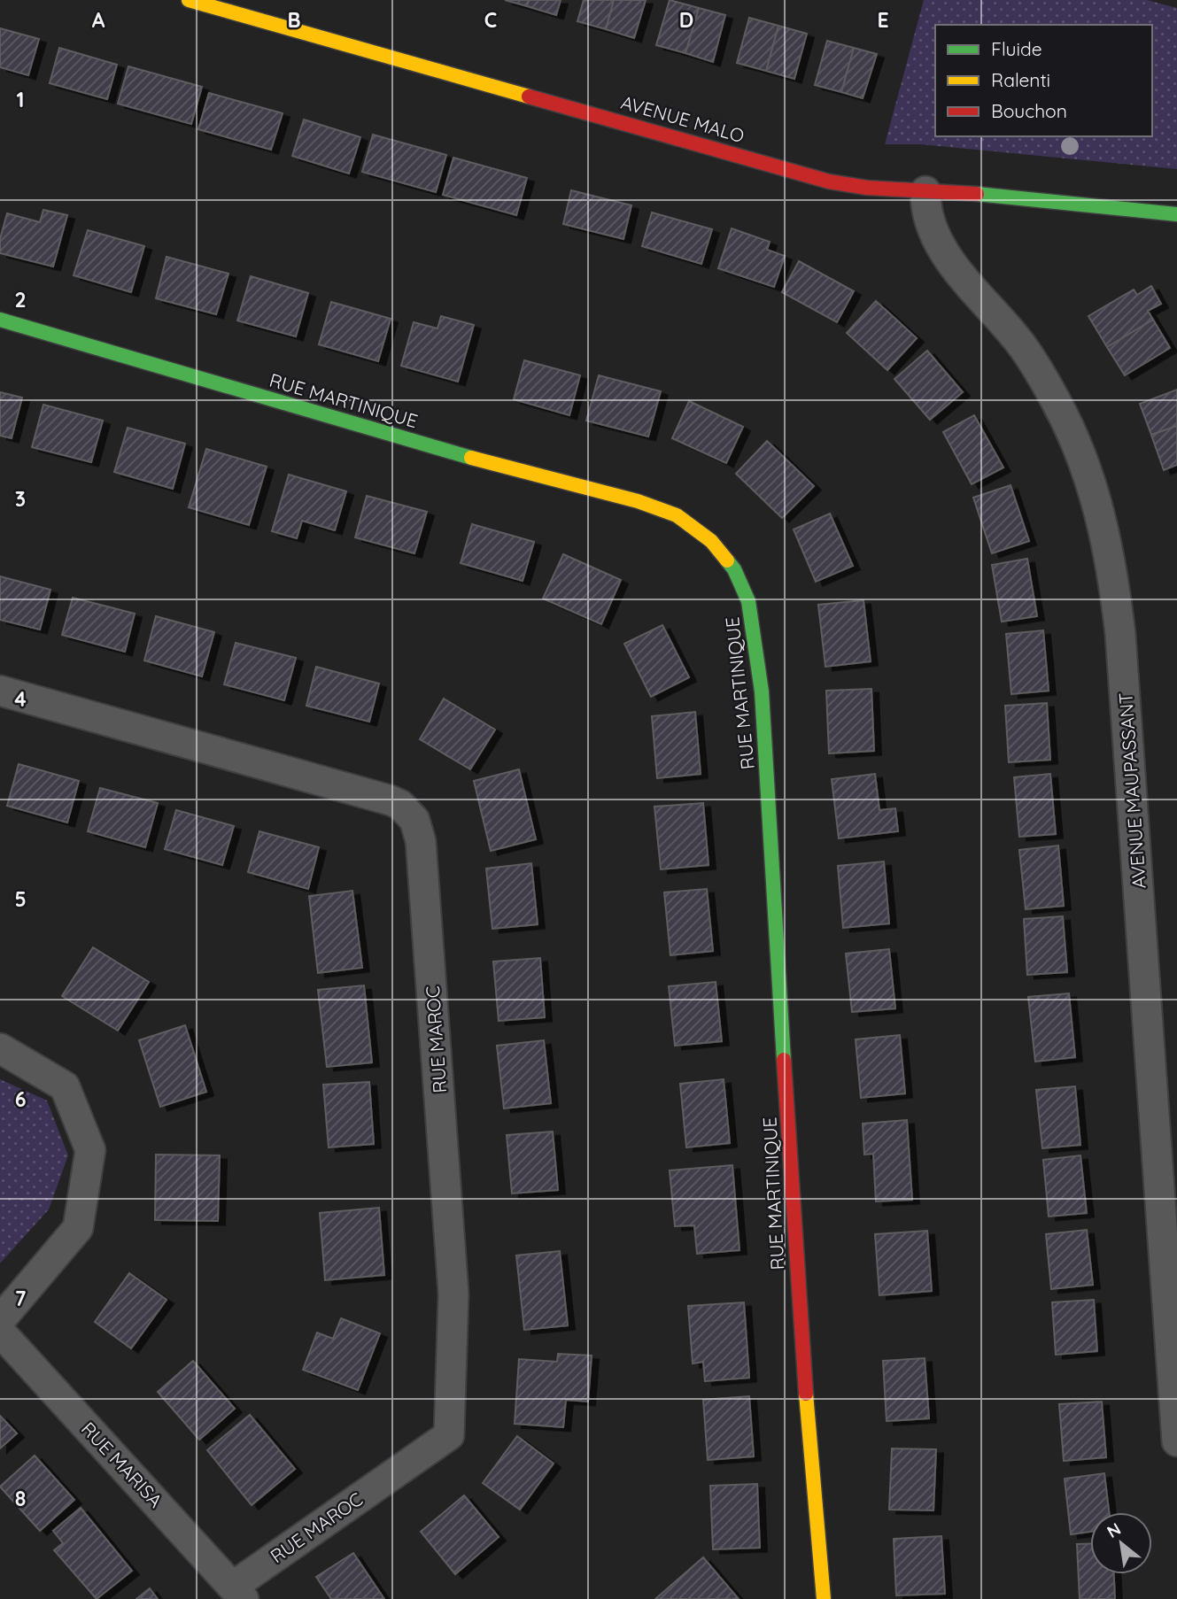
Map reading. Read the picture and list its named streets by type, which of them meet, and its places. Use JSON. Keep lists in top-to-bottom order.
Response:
{
  "streets": {
    "street": [
      "AVENUE MALO",
      "RUE MARTINIQUE",
      "AVENUE MAUPASSANT",
      "RUE MAROC",
      "RUE MARISA"
    ]
  },
  "crossings": [
    ["AVENUE MALO", "AVENUE MAUPASSANT"],
    ["RUE MAROC", "RUE MARISA"]
  ],
  "legend": ["Fluide", "Ralenti", "Bouchon"],
  "north": "top left",
  "grid": {
    "columns": [
      "A",
      "B",
      "C",
      "D",
      "E"
    ],
    "rows": [
      "1",
      "2",
      "3",
      "4",
      "5",
      "6",
      "7",
      "8"
    ]
  }
}
